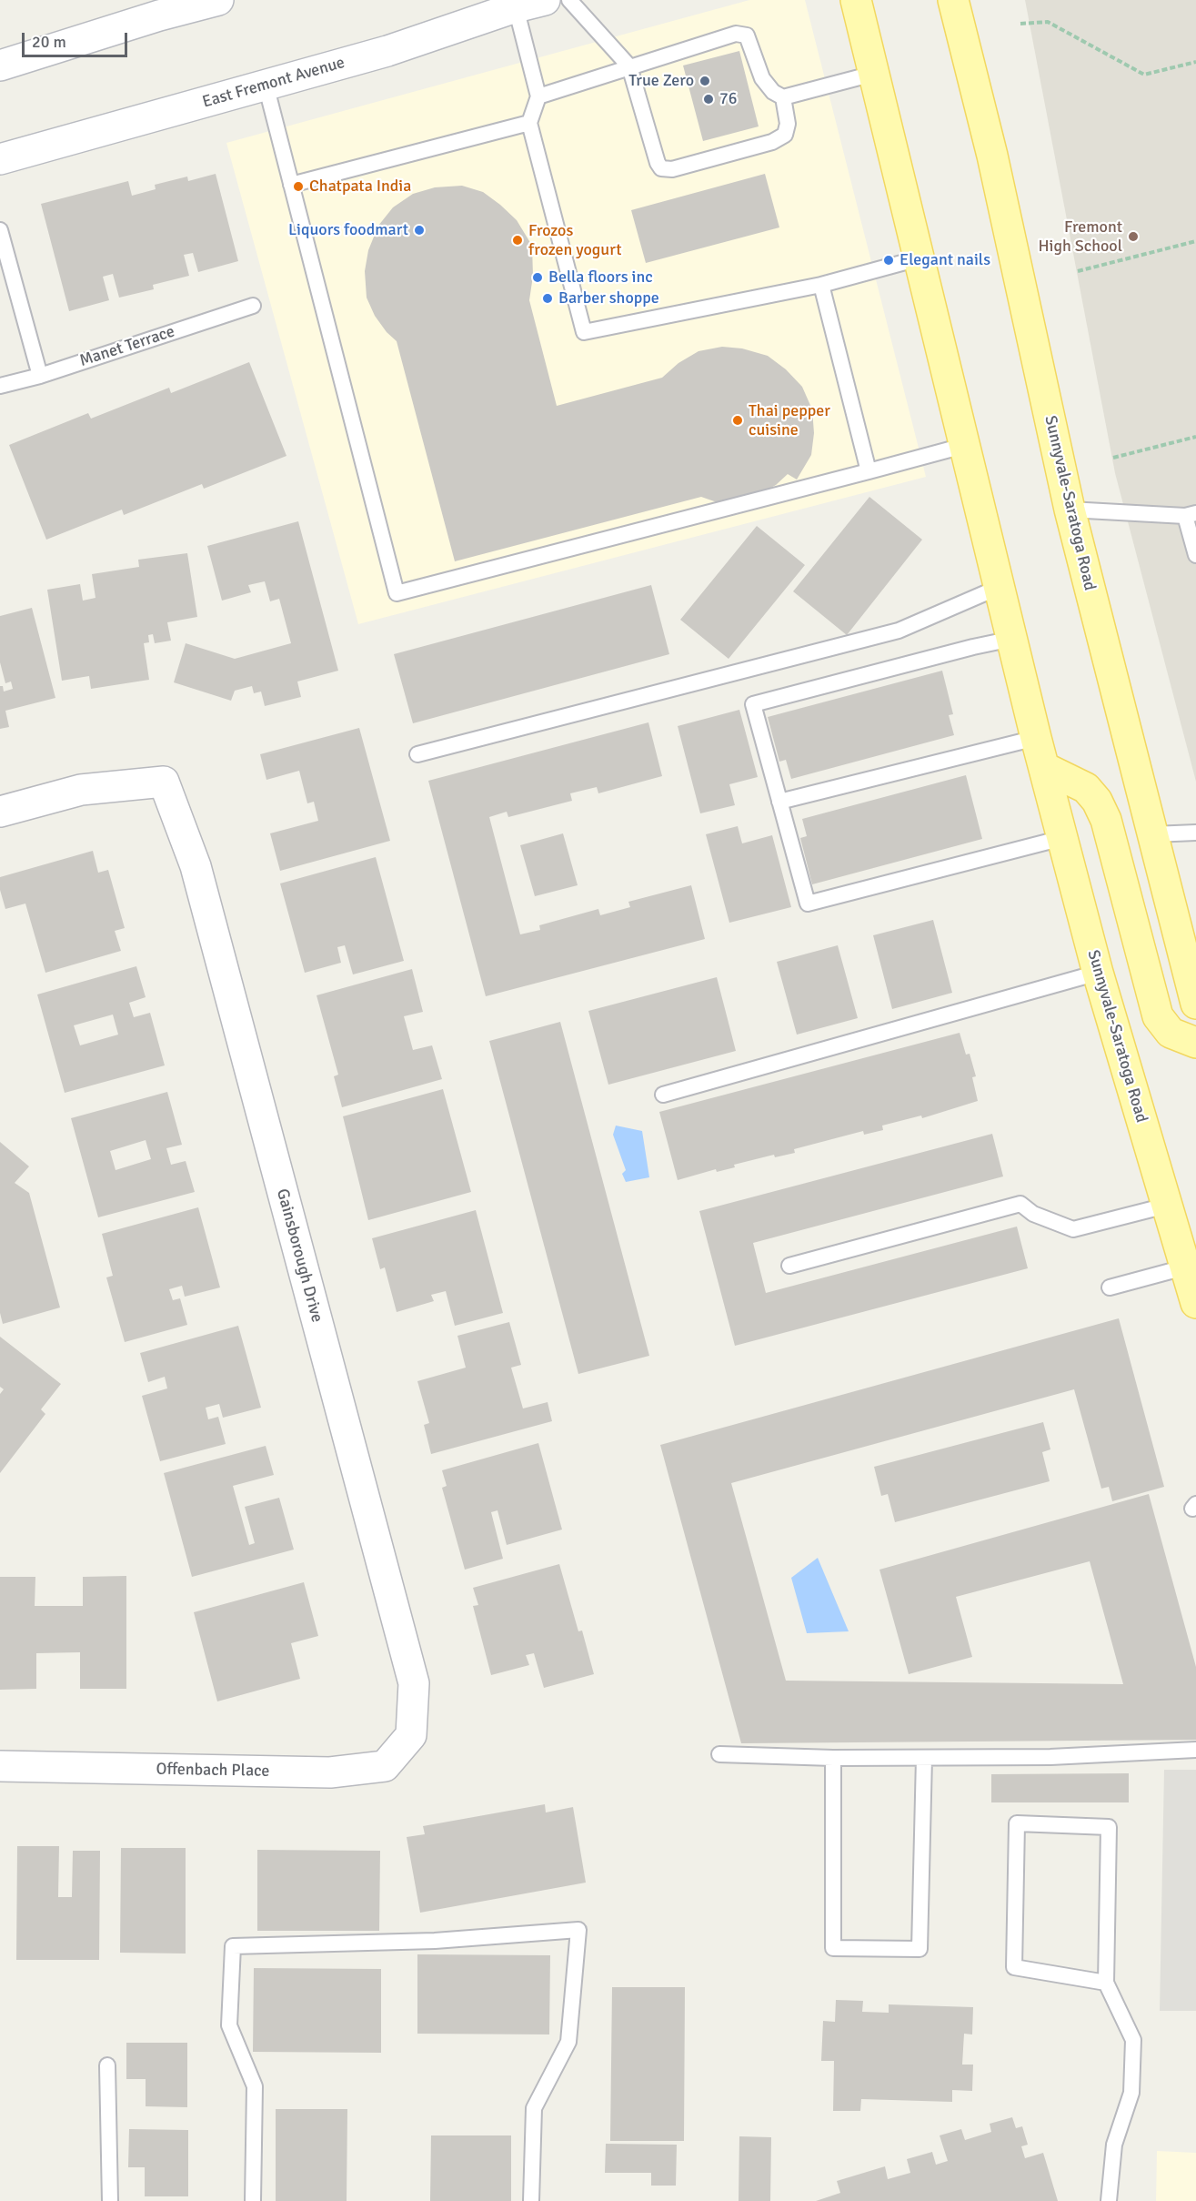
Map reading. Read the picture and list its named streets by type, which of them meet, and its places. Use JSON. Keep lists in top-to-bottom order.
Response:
{
  "streets": {
    "main road": ["Sunnyvale-Saratoga Road"],
    "street": ["East Fremont Avenue", "Gainsborough Drive", "Offenbach Place"],
    "lane": ["Manet Terrace"]
  },
  "crossings": [
    ["Gainsborough Drive", "Offenbach Place"]
  ],
  "places": [
    "True Zero",
    "76",
    "Chatpata India",
    "Liquors foodmart",
    "Fremont High School",
    "Frozos frozen yogurt",
    "Elegant nails",
    "Bella floors inc",
    "Barber shoppe",
    "Thai pepper cuisine"
  ],
  "scale_bar": "20 m"
}
